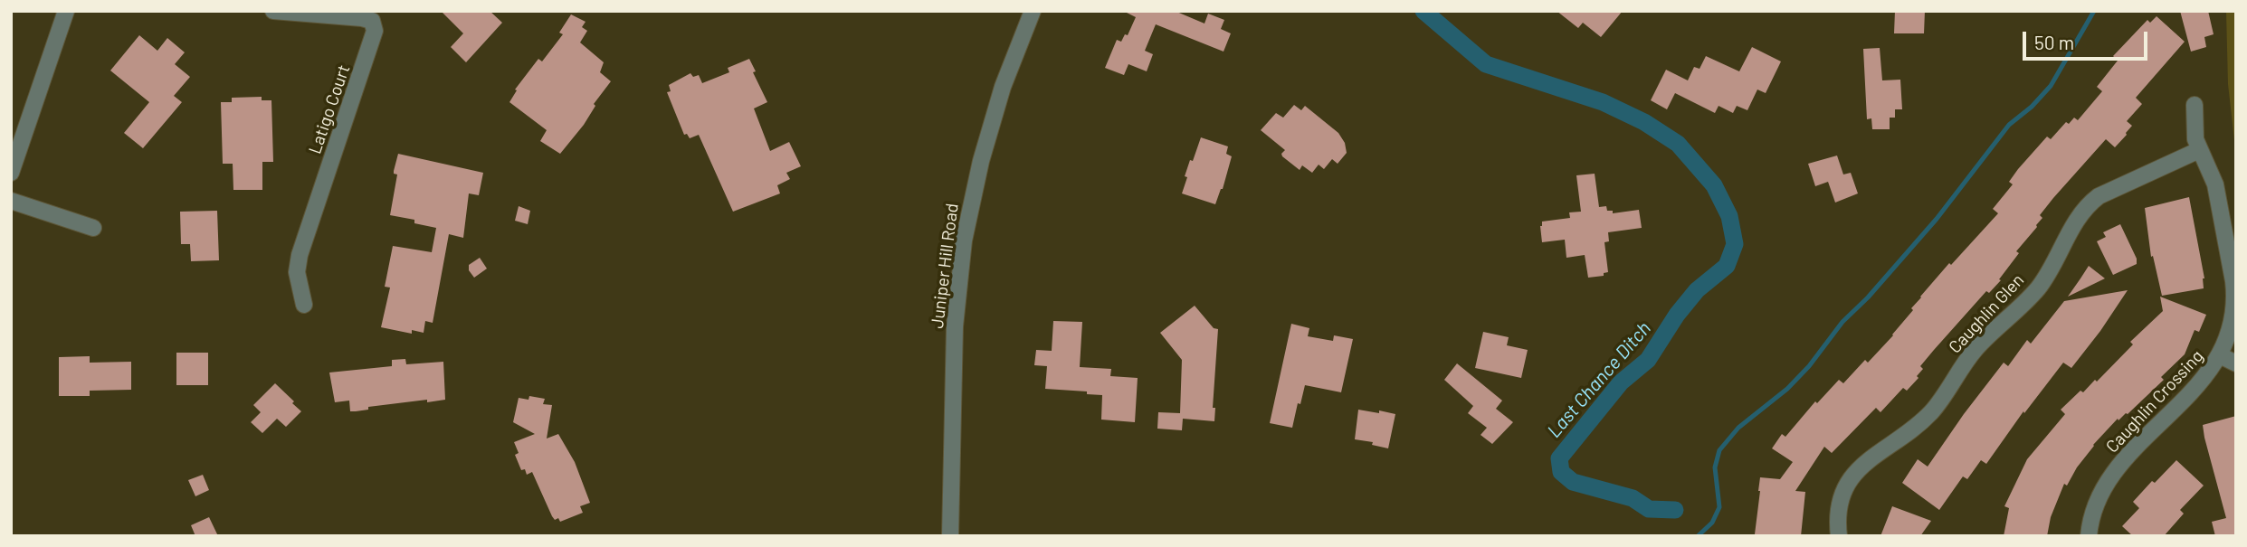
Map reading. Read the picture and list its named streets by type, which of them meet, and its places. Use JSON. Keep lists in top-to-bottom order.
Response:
{
  "streets": {
    "street": [
      "Latigo Court",
      "Juniper Hill Road",
      "Caughlin Glen",
      "Caughlin Crossing"
    ]
  },
  "crossings": [
    ["Caughlin Glen", "Caughlin Crossing"]
  ],
  "water": ["Last Chance Ditch"],
  "scale_bar": "50 m"
}
